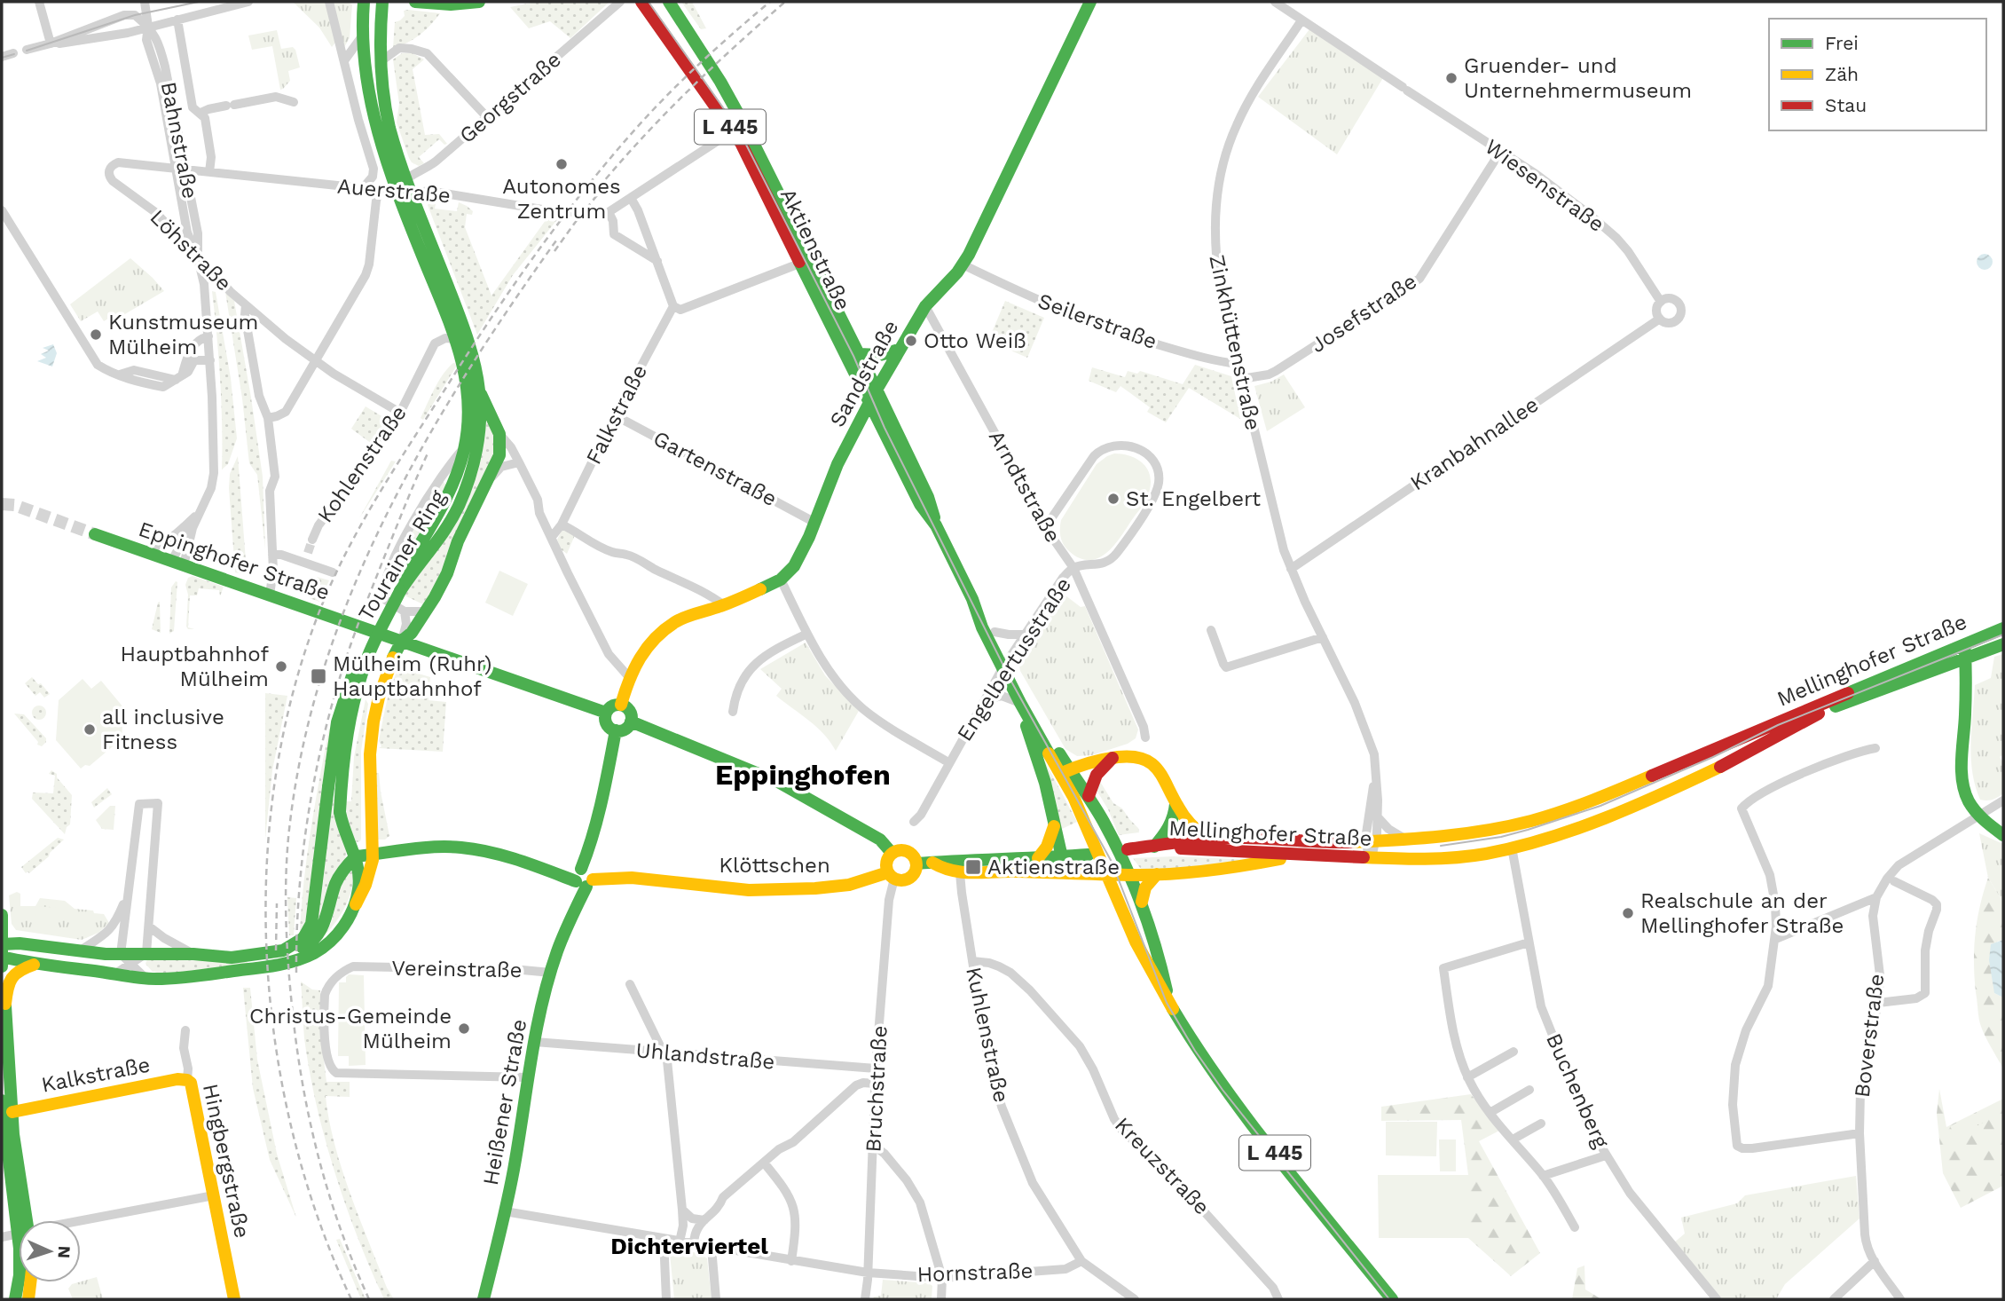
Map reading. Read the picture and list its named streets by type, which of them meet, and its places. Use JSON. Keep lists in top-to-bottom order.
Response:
{
  "streets": {
    "main road": [
      "L 445",
      "Aktienstraße",
      "Sandstraße",
      "Tourainer Ring",
      "Eppinghofer Straße",
      "Mellinghofer Straße",
      "Klöttschen",
      "Kalkstraße",
      "Heißener Straße",
      "Hingbergstraße"
    ],
    "street": [
      "Georgstraße",
      "Bahnstraße",
      "Wiesenstraße",
      "Auerstraße",
      "Löhstraße",
      "Josefstraße",
      "Seilerstraße",
      "Zinkhüttenstraße",
      "Falkstraße",
      "Kranbahnallee",
      "Kohlenstraße",
      "Gartenstraße",
      "Arndtstraße",
      "Engelbertusstraße",
      "Vereinstraße",
      "Kuhlenstraße",
      "Boverstraße",
      "Uhlandstraße",
      "Bruchstraße",
      "Buchenberg",
      "Kreuzstraße",
      "Hornstraße"
    ]
  },
  "crossings": [
    ["Georgstraße", "Auerstraße"],
    ["Georgstraße", "Tourainer Ring"],
    ["Bahnstraße", "Auerstraße"],
    ["Bahnstraße", "Löhstraße"],
    ["Bahnstraße", "Eppinghofer Straße"],
    ["Wiesenstraße", "Josefstraße"],
    ["Wiesenstraße", "Zinkhüttenstraße"],
    ["Wiesenstraße", "Kranbahnallee"],
    ["Auerstraße", "Löhstraße"],
    ["Auerstraße", "Tourainer Ring"],
    ["Aktienstraße", "Sandstraße"],
    ["Aktienstraße", "Engelbertusstraße"],
    ["Löhstraße", "Kohlenstraße"],
    ["Josefstraße", "Zinkhüttenstraße"],
    ["Seilerstraße", "Zinkhüttenstraße"],
    ["Seilerstraße", "Sandstraße"],
    ["Zinkhüttenstraße", "Kranbahnallee"],
    ["Zinkhüttenstraße", "Mellinghofer Straße"],
    ["Sandstraße", "Gartenstraße"],
    ["Sandstraße", "Arndtstraße"],
    ["Sandstraße", "Eppinghofer Straße"],
    ["Sandstraße", "Heißener Straße"],
    ["Falkstraße", "Gartenstraße"],
    ["Kohlenstraße", "Tourainer Ring"],
    ["Arndtstraße", "Engelbertusstraße"],
    ["Tourainer Ring", "Klöttschen"],
    ["Eppinghofer Straße", "Heißener Straße"],
    ["Mellinghofer Straße", "Buchenberg"],
    ["Klöttschen", "Bruchstraße"],
    ["Klöttschen", "Heißener Straße"],
    ["Vereinstraße", "Heißener Straße"],
    ["Kuhlenstraße", "Kreuzstraße"],
    ["Kuhlenstraße", "Hornstraße"],
    ["Uhlandstraße", "Bruchstraße"],
    ["Uhlandstraße", "Heißener Straße"],
    ["Kalkstraße", "Hingbergstraße"],
    ["Bruchstraße", "Hornstraße"],
    ["Heißener Straße", "Hornstraße"]
  ],
  "districts": ["Eppinghofen", "Dichterviertel"],
  "places": {
    "other": [
      "Gruender- und Unternehmermuseum",
      "Autonomes Zentrum",
      "Kunstmuseum Mülheim",
      "Otto Weiß",
      "St. Engelbert",
      "Hauptbahnhof Mülheim",
      "all inclusive Fitness",
      "Realschule an der Mellinghofer Straße",
      "Christus-Gemeinde Mülheim"
    ],
    "transit": ["Mülheim (Ruhr) Hauptbahnhof", "Aktienstraße"]
  },
  "legend": ["Frei", "Zäh", "Stau"],
  "north": "right"
}
